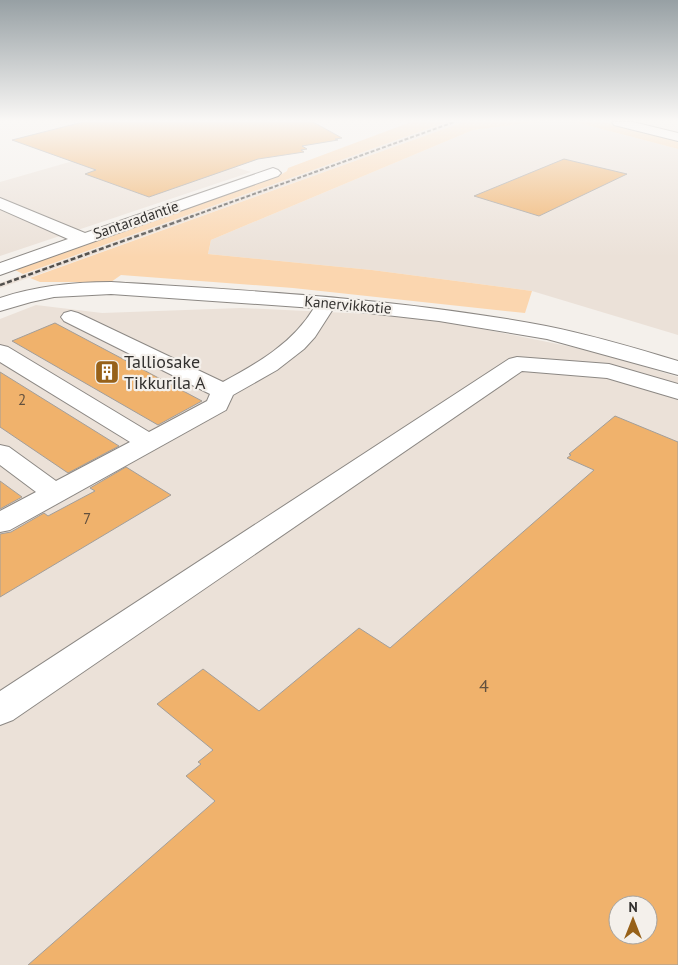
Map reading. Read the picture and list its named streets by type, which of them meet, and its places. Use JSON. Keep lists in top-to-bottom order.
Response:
{
  "streets": {
    "street": ["Santaradantie", "Kanervikkotie"]
  },
  "places": {
    "building": ["Talliosake Tikkurila A"]
  },
  "house_numbers": ["2", "7", "4"],
  "north": "top"
}
